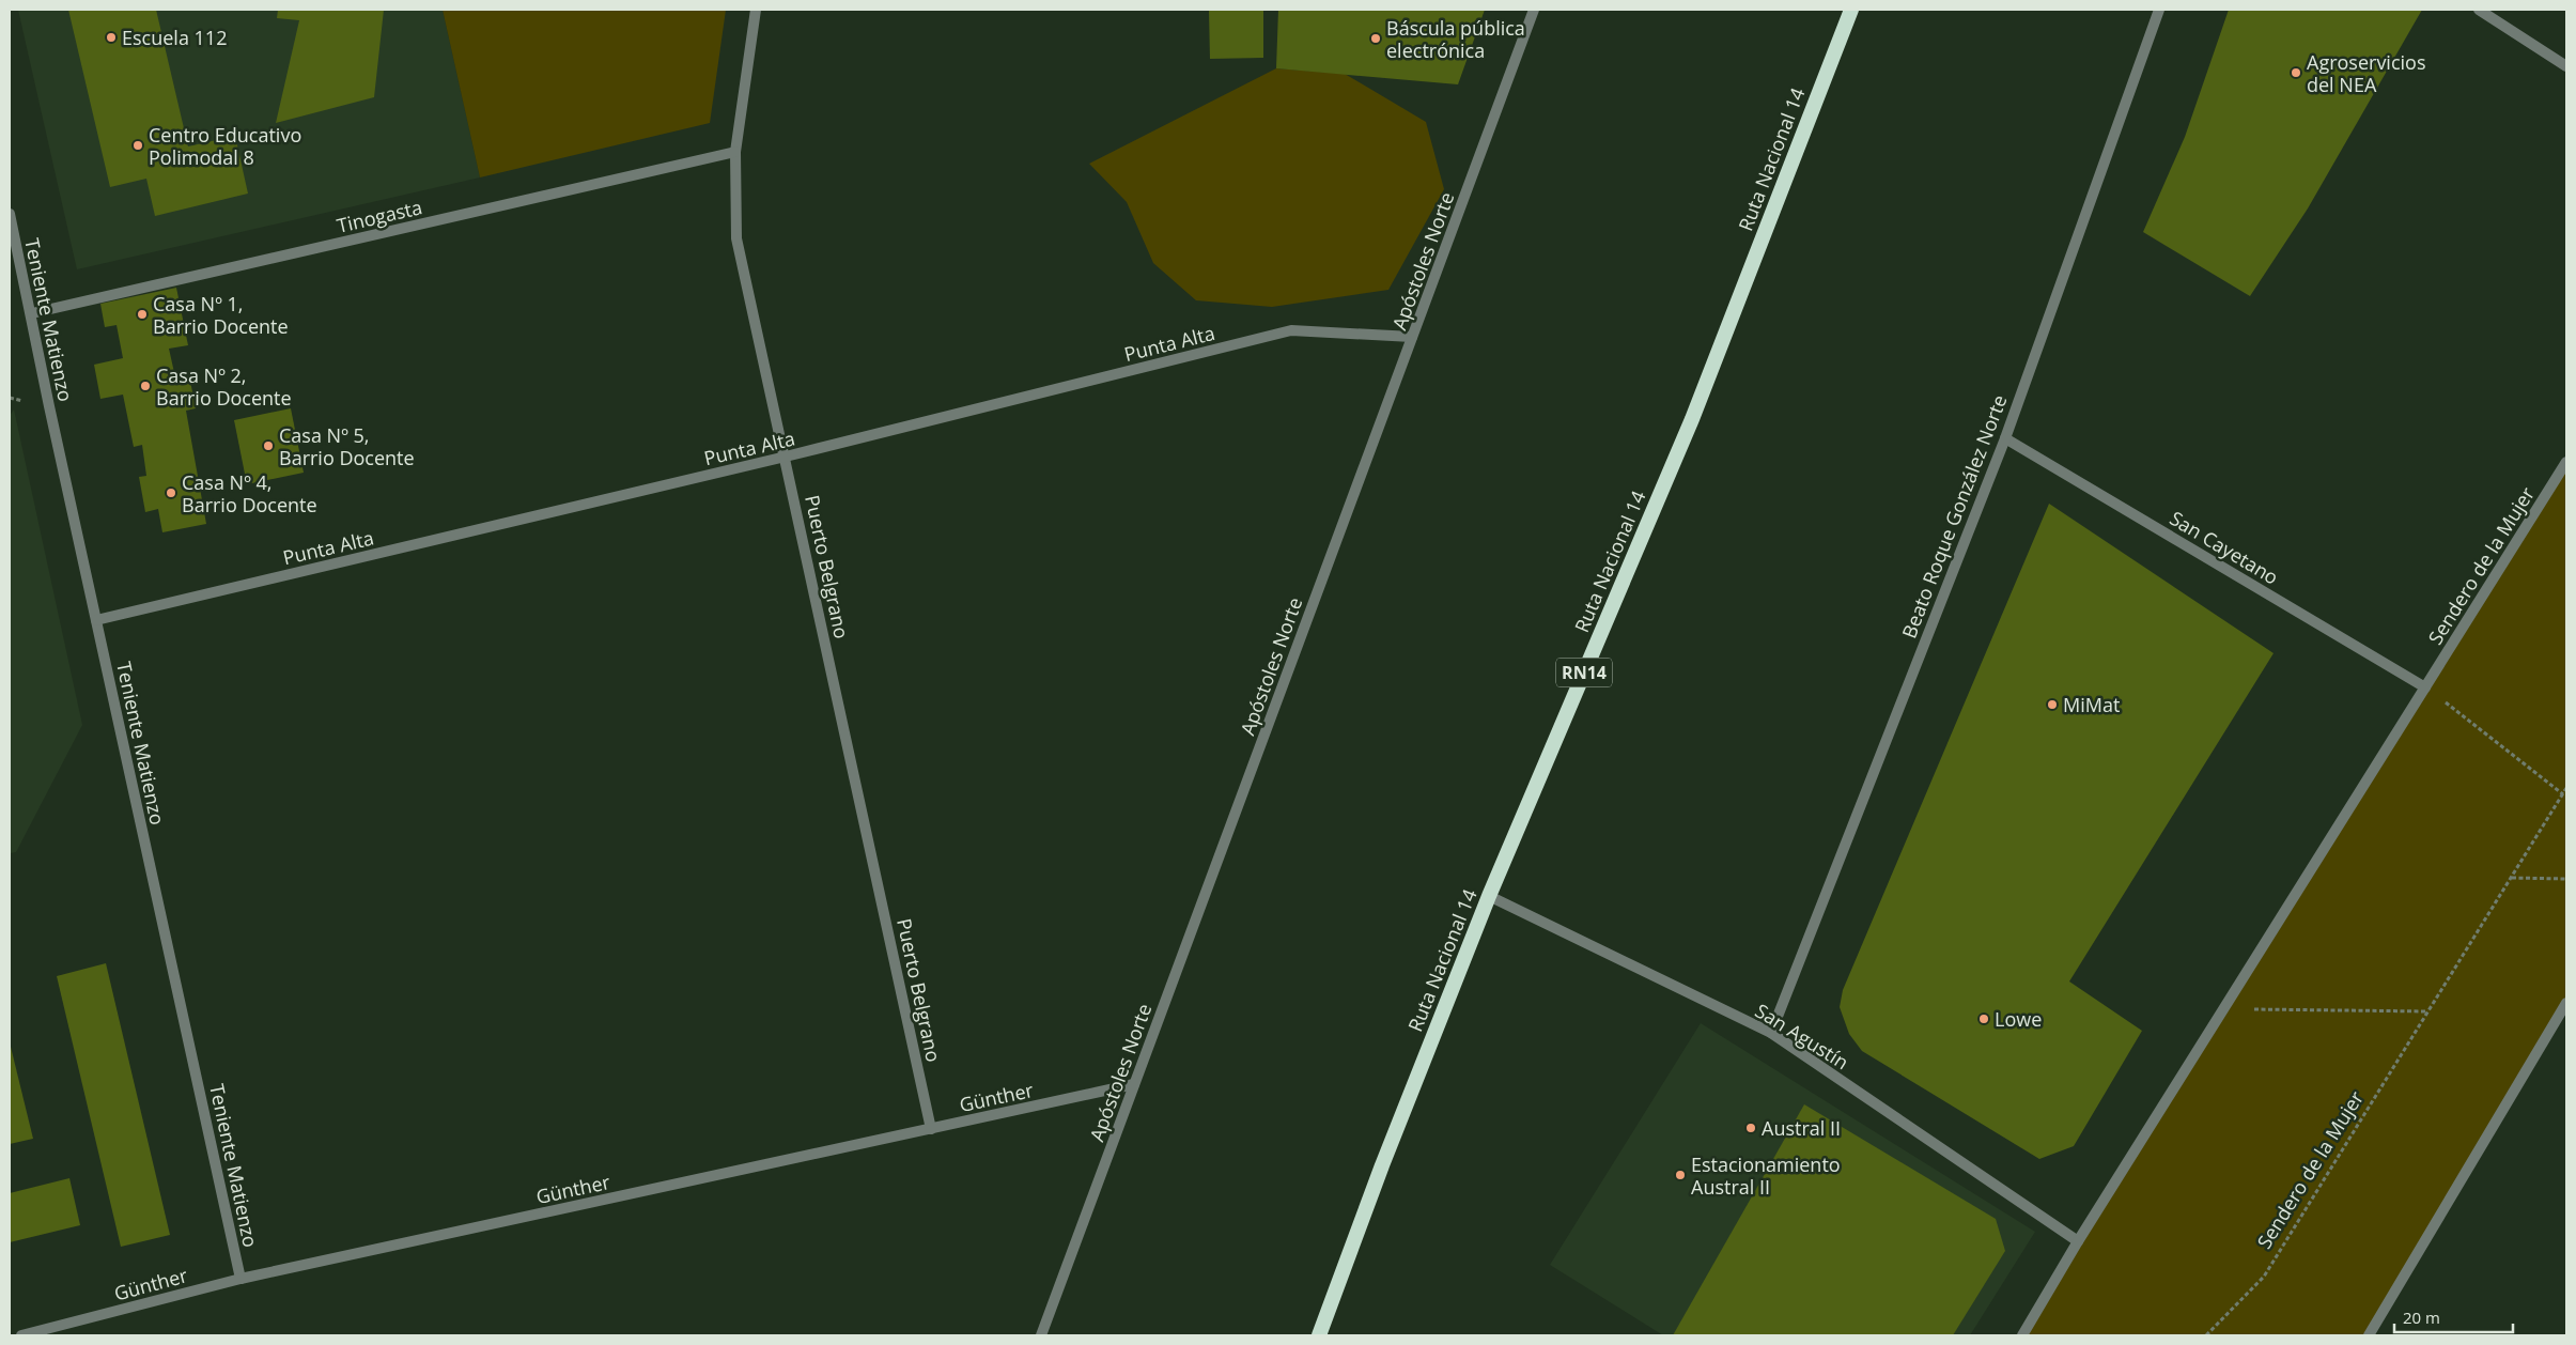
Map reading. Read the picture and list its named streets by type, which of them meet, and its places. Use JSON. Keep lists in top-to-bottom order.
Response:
{
  "streets": {
    "highway": ["Ruta Nacional 14", "RN14"],
    "street": [
      "Tinogasta",
      "Apóstoles Norte",
      "Teniente Matienzo",
      "Punta Alta",
      "Beato Roque González Norte",
      "San Cayetano",
      "Sendero de la Mujer",
      "Puerto Belgrano",
      "San Agustín",
      "Günther"
    ]
  },
  "crossings": [
    ["Ruta Nacional 14", "San Agustín"],
    ["Tinogasta", "Teniente Matienzo"],
    ["Tinogasta", "Puerto Belgrano"],
    ["Apóstoles Norte", "Punta Alta"],
    ["Apóstoles Norte", "Günther"],
    ["Teniente Matienzo", "Punta Alta"],
    ["Teniente Matienzo", "Günther"],
    ["Punta Alta", "Puerto Belgrano"],
    ["Beato Roque González Norte", "San Cayetano"],
    ["Beato Roque González Norte", "San Agustín"],
    ["San Cayetano", "Sendero de la Mujer"],
    ["Sendero de la Mujer", "San Agustín"],
    ["Puerto Belgrano", "Günther"]
  ],
  "places": [
    "Escuela 112",
    "Báscula pública electrónica",
    "Agroservicios del NEA",
    "Centro Educativo Polimodal 8",
    "Casa Nº 1, Barrio Docente",
    "Casa Nº 2, Barrio Docente",
    "Casa Nº 5, Barrio Docente",
    "Casa Nº 4, Barrio Docente",
    "MiMat",
    "Lowe",
    "Austral II",
    "Estacionamiento Austral II"
  ],
  "scale_bar": "20 m"
}
